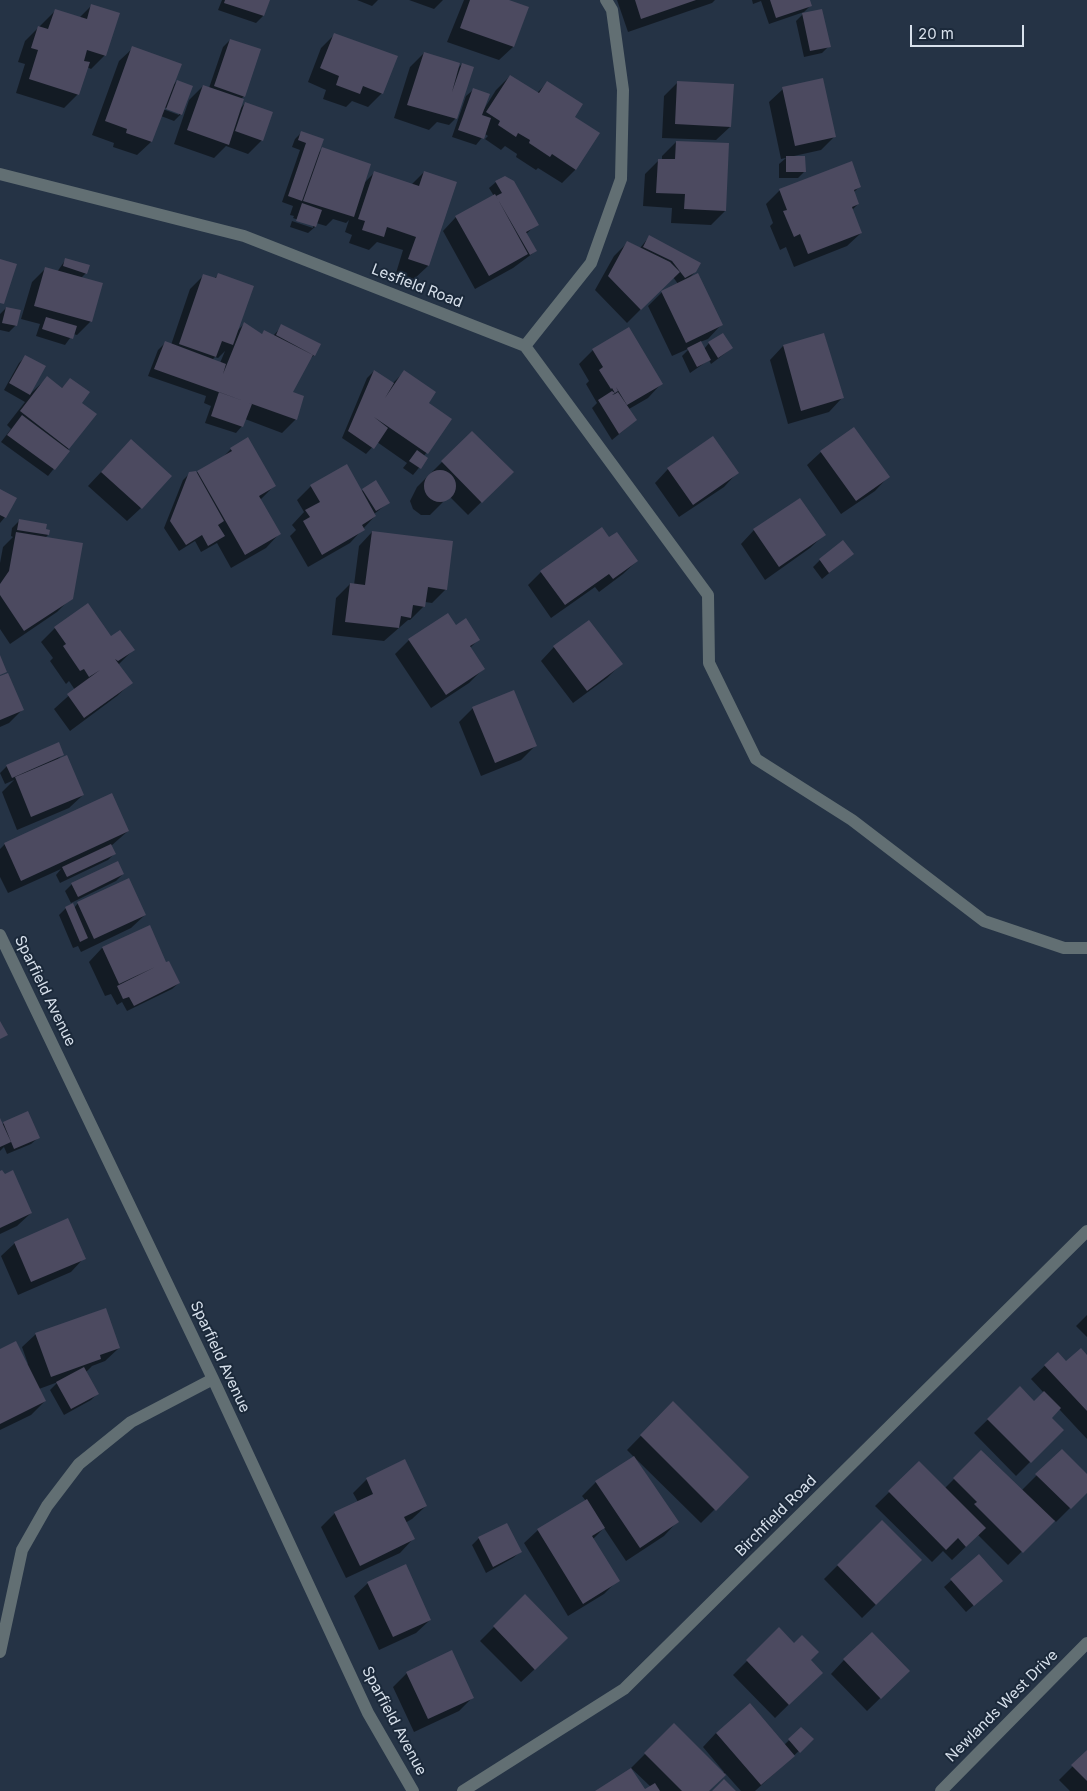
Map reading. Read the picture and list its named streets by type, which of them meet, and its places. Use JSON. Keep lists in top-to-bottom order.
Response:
{
  "streets": {
    "street": [
      "Lesfield Road",
      "Sparfield Avenue",
      "Birchfield Road",
      "Newlands West Drive"
    ]
  },
  "scale_bar": "20 m"
}
